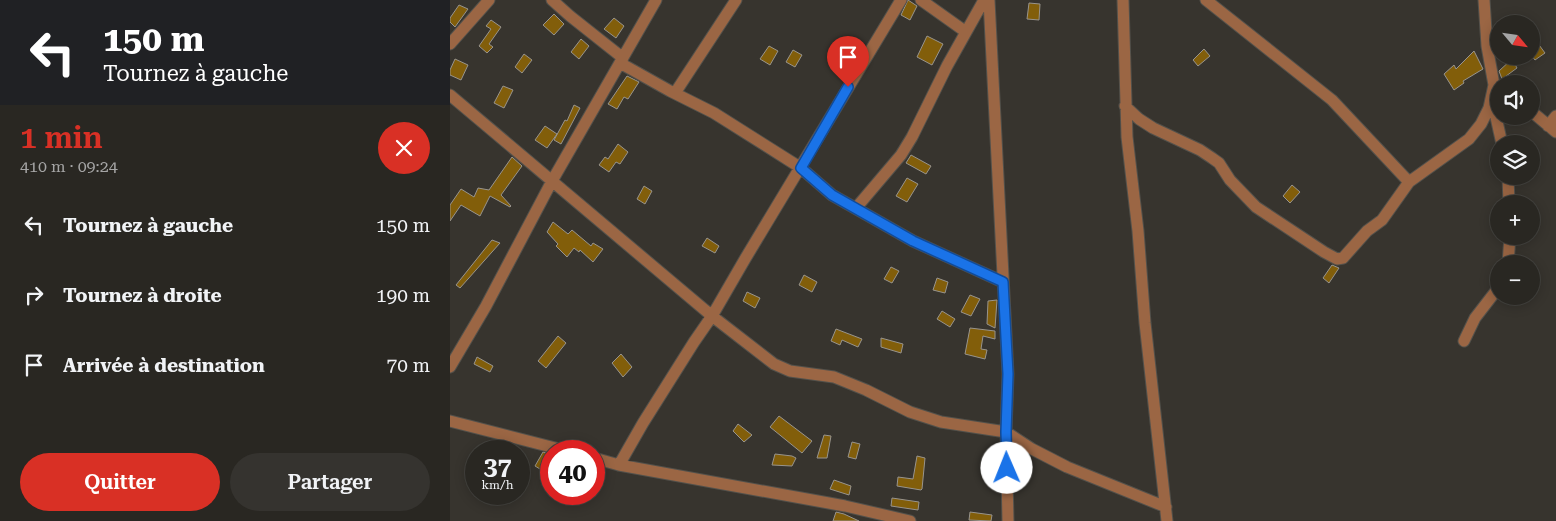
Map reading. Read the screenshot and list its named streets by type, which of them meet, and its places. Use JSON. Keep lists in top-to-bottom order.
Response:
{
  "north": "bottom right",
  "page": {
    "turn": ["150 m", "Tournez à gauche"],
    "map_buttons": ["+", "−"],
    "heading": ["1 min", "410 m · 09:24"],
    "list": [
      {
        "name": "Tournez à gauche",
        "value": "150 m"
      },
      {
        "name": "Tournez à droite",
        "value": "190 m"
      },
      {
        "name": "Arrivée à destination",
        "value": "70 m"
      }
    ],
    "speed": "37 km/h",
    "limit": "40",
    "buttons": ["Quitter", "Partager"]
  }
}
